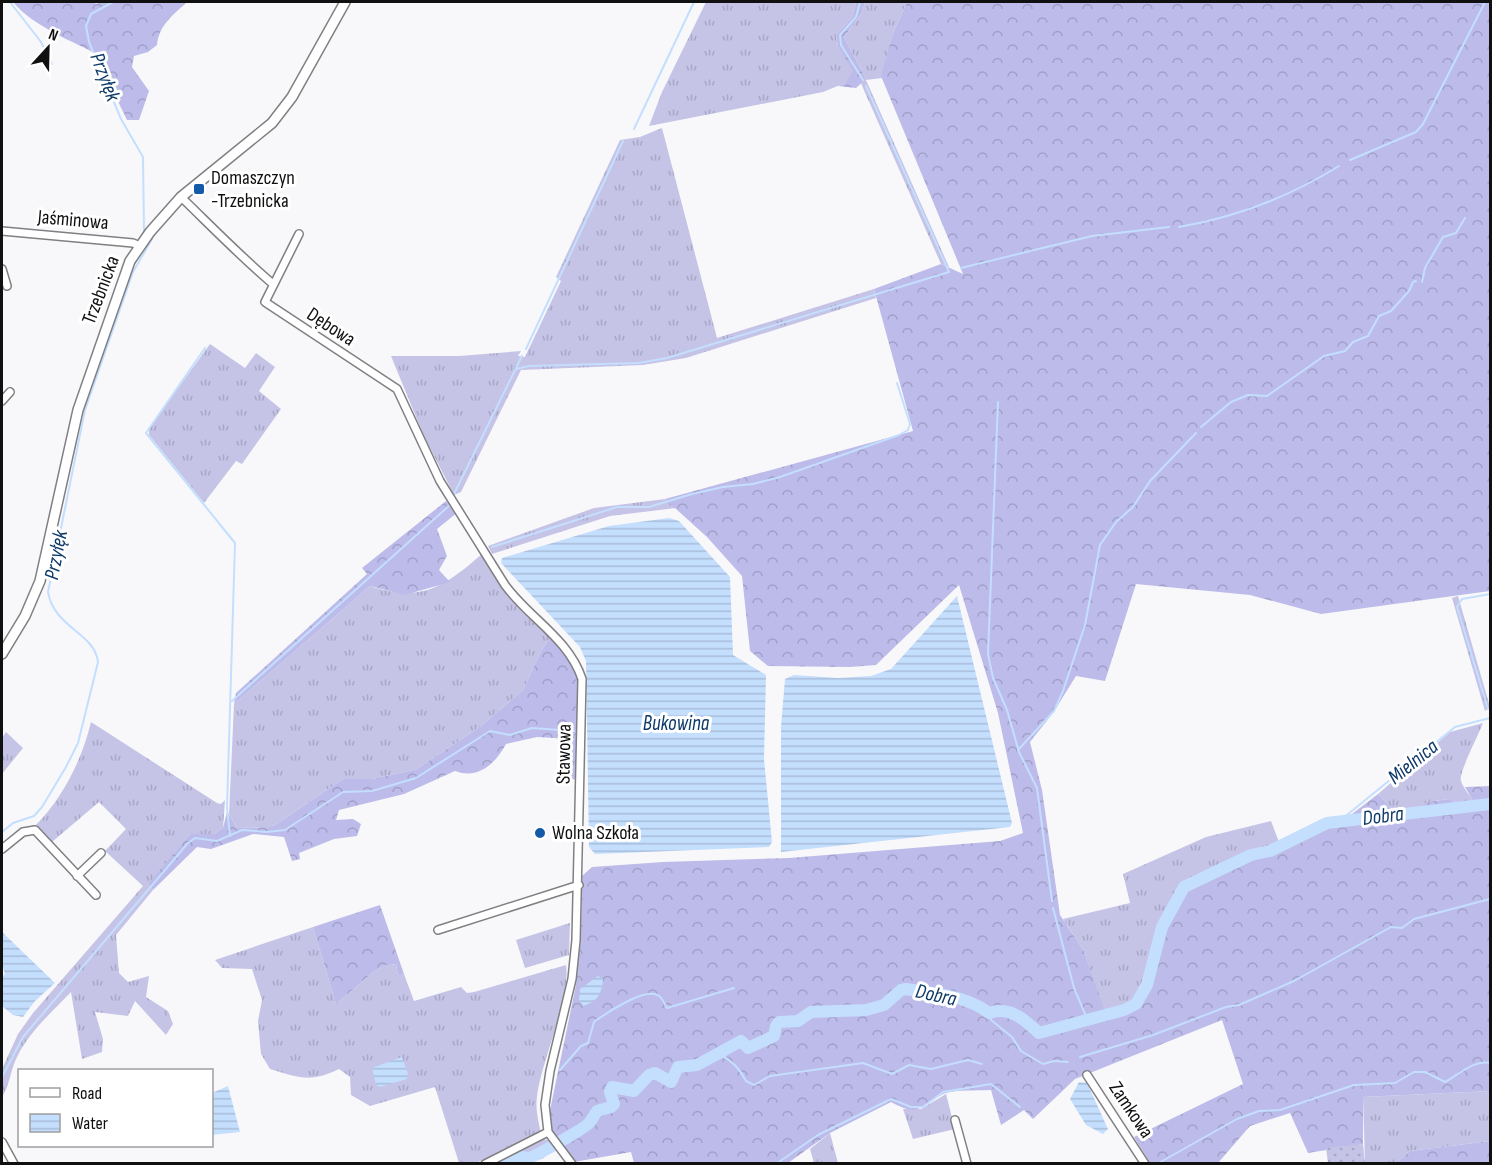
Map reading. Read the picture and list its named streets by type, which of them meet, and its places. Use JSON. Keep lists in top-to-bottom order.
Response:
{
  "streets": {
    "street": [
      "Jaśminowa",
      "Trzebnicka",
      "Dębowa",
      "Stawowa",
      "Zamkowa"
    ]
  },
  "crossings": [
    ["Jaśminowa", "Trzebnicka"],
    ["Dębowa", "Stawowa"]
  ],
  "water": [
    "Przyłęk",
    "Bukowina",
    "Mielnica",
    "Dobra"
  ],
  "places": {
    "transit": ["Domaszczyn -Trzebnicka"],
    "other": ["Wolna Szkoła"]
  },
  "legend": ["Road", "Water"],
  "north": "top"
}
